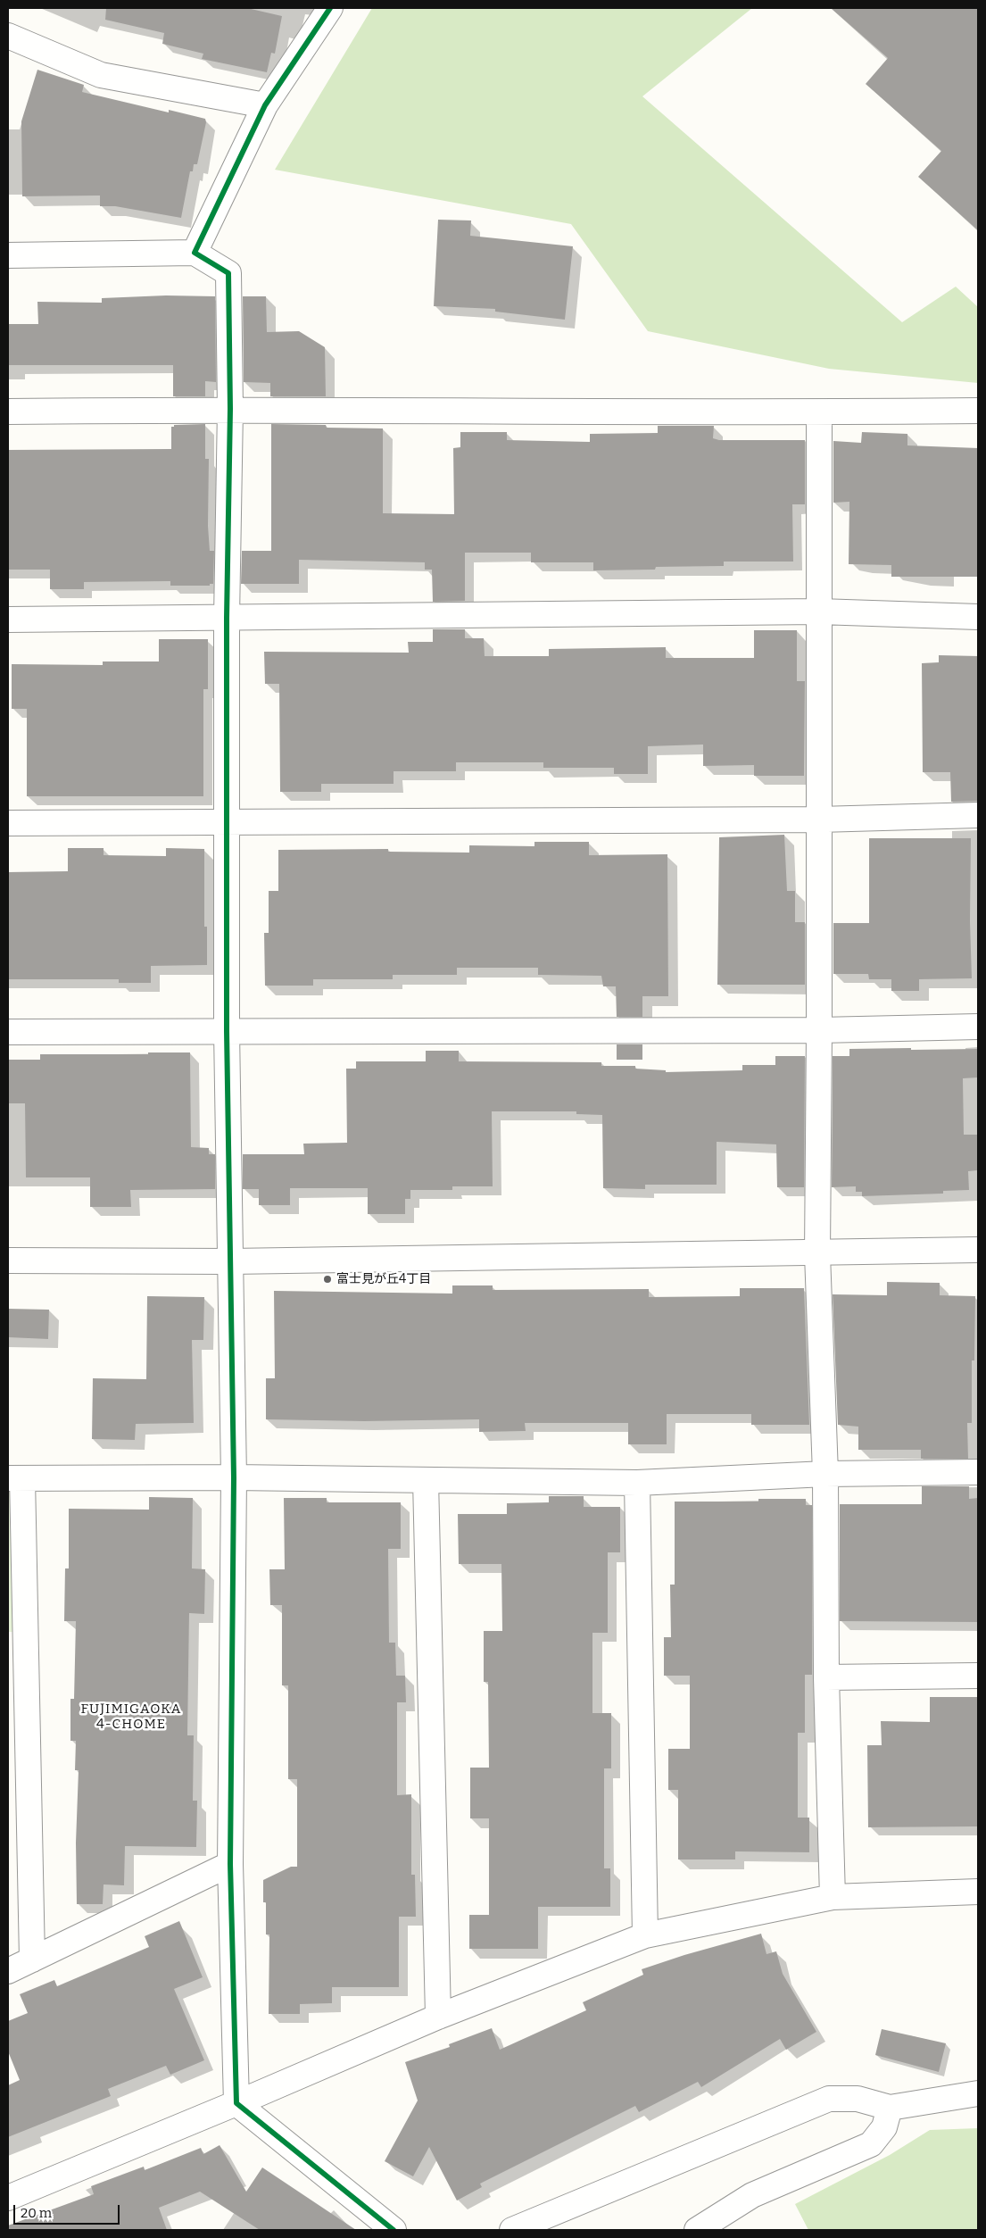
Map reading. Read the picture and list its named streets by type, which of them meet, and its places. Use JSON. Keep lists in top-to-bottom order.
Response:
{
  "districts": ["FUJIMIGAOKA 4-CHOME"],
  "places": ["富士見が丘4丁目"],
  "scale_bar": "20 m"
}
